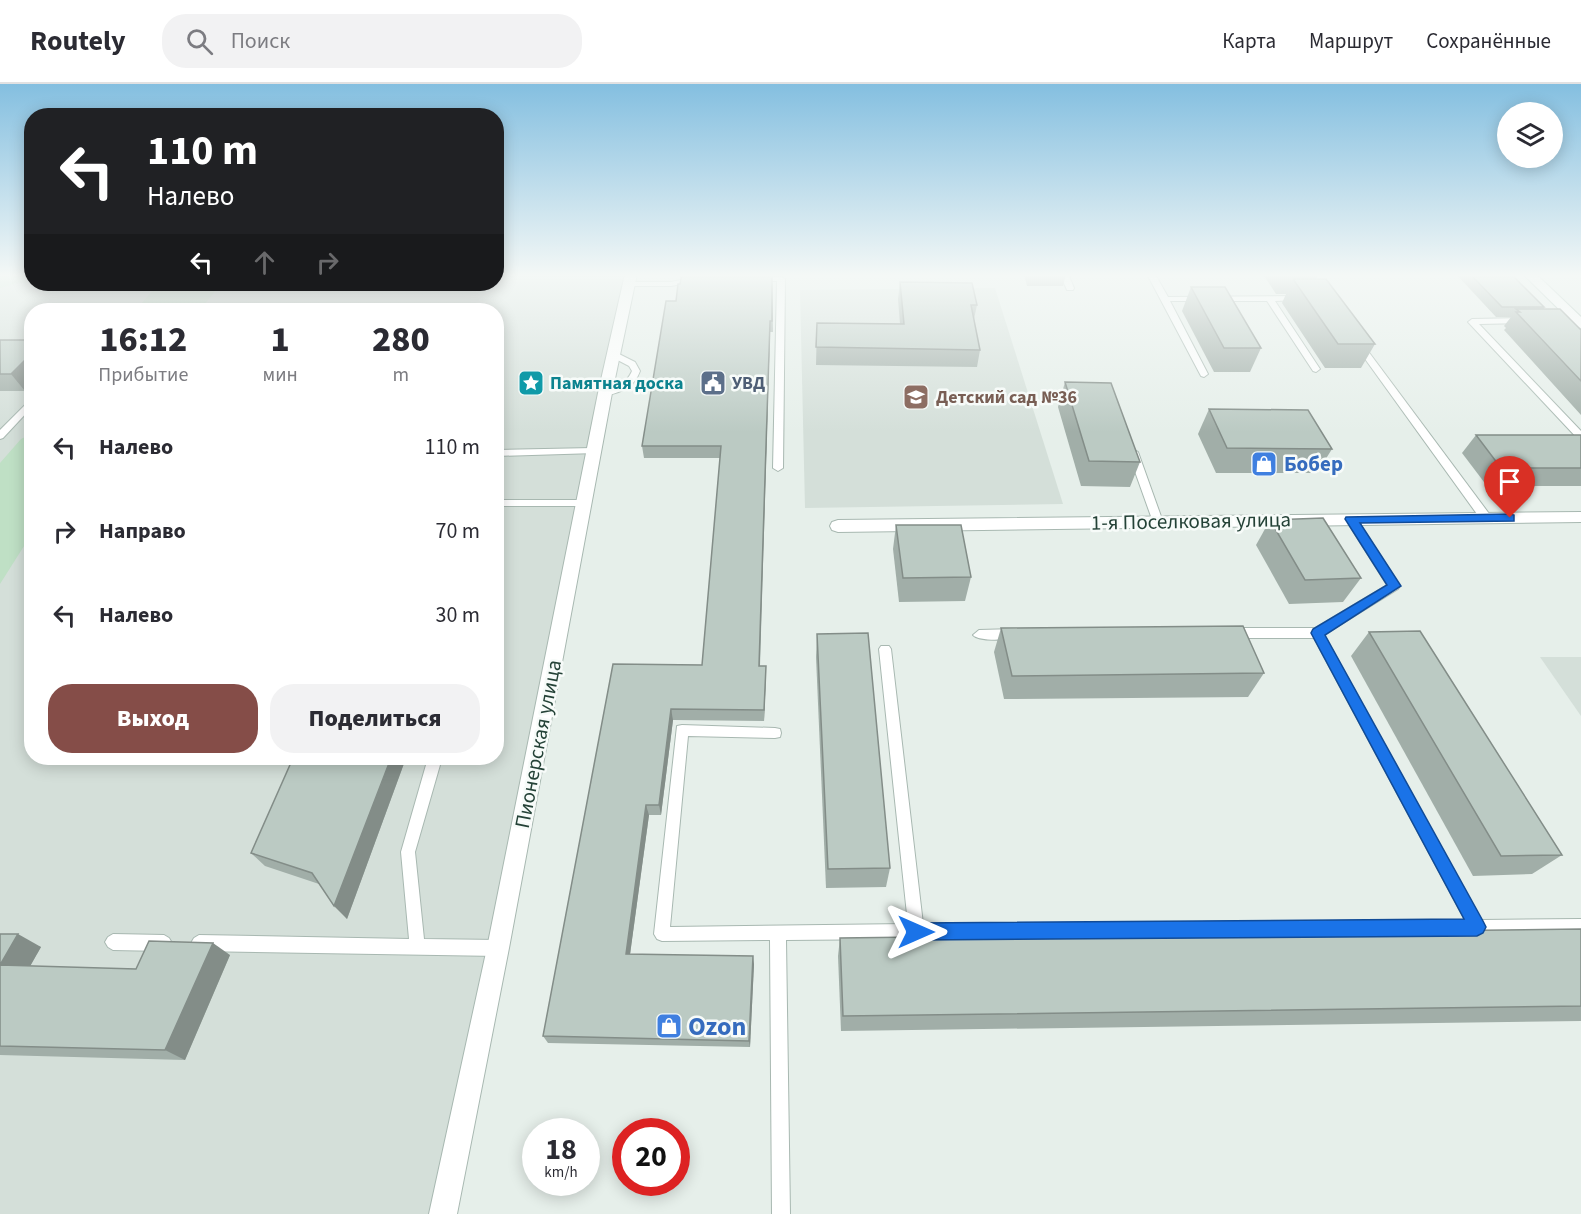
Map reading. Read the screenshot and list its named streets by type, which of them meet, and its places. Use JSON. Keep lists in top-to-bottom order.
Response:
{
  "streets": {
    "street": ["1-я Поселковая улица", "Пионерская улица"]
  },
  "places": {
    "place": ["Памятная доска"],
    "public building": ["УВД"],
    "school or university": ["Детский сад №36"],
    "shop": ["Бобер", "Ozon"]
  },
  "page": {
    "header": "Routely",
    "search": "Поиск",
    "nav": ["Карта", "Маршрут", "Сохранённые"],
    "turn": ["110 m", "Налево"],
    "eta": [
      "16:12",
      "Прибытие",
      "1",
      "мин",
      "280",
      "m"
    ],
    "list": [
      {
        "name": "Налево",
        "value": "110 m"
      },
      {
        "name": "Направо",
        "value": "70 m"
      },
      {
        "name": "Налево",
        "value": "30 m"
      }
    ],
    "buttons": ["Выход", "Поделиться"],
    "speed": "18 km/h",
    "limit": "20"
  }
}
